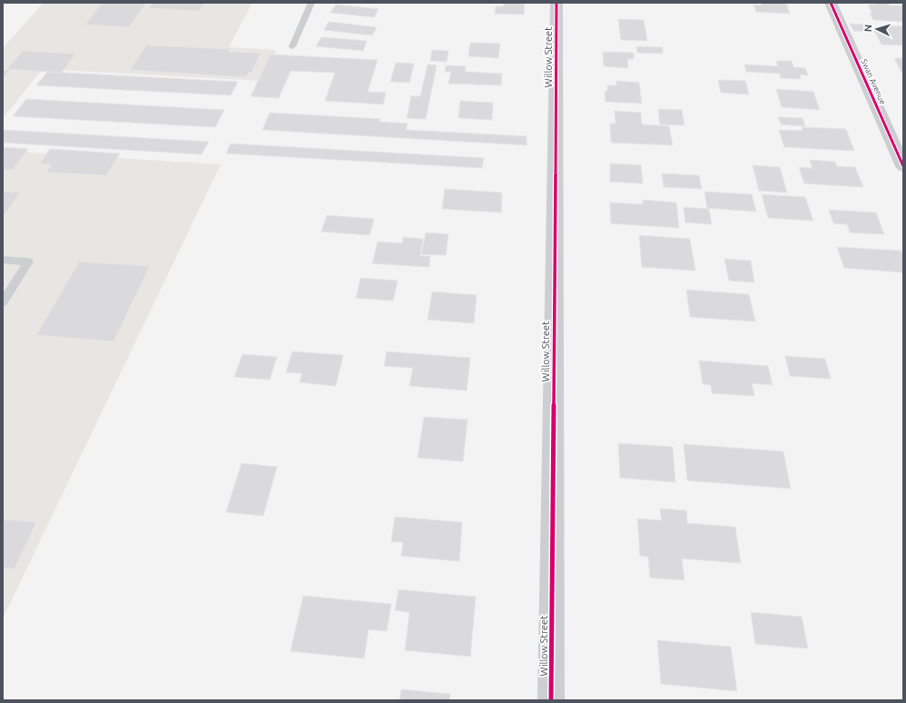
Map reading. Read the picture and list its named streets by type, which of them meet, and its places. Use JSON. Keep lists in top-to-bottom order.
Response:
{
  "streets": {
    "street": ["Willow Street", "Swan Avenue"]
  },
  "north": "left"
}
